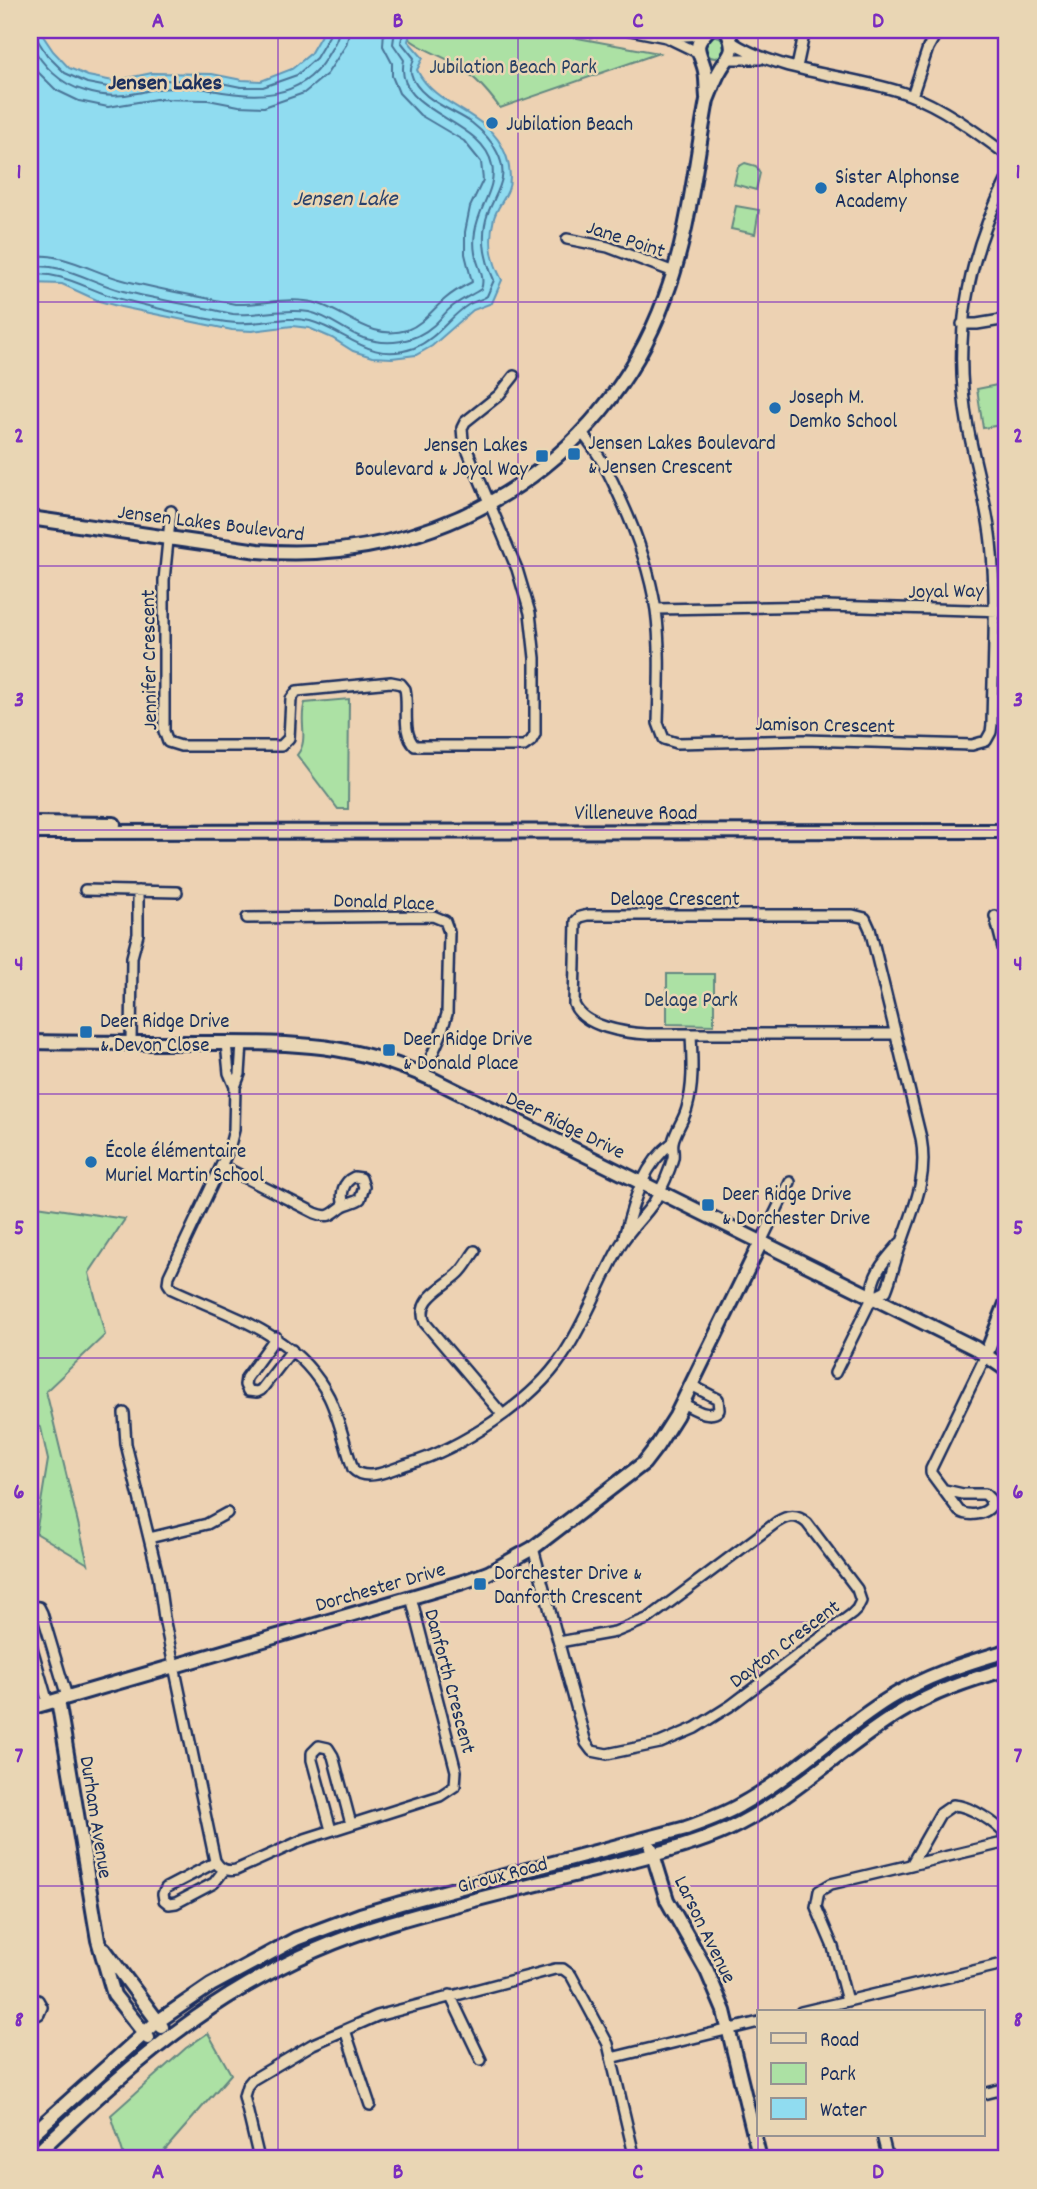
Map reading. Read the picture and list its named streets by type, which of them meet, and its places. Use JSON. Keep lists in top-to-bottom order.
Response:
{
  "streets": {
    "street": [
      "Jane Point",
      "Jensen Lakes Boulevard",
      "Joyal Way",
      "Jennifer Crescent",
      "Jamison Crescent",
      "Villeneuve Road",
      "Delage Crescent",
      "Donald Place",
      "Deer Ridge Drive",
      "Dorchester Drive",
      "Dayton Crescent",
      "Danforth Crescent",
      "Durham Avenue",
      "Giroux Road",
      "Larson Avenue"
    ]
  },
  "crossings": [
    ["Jane Point", "Jensen Lakes Boulevard"],
    ["Jensen Lakes Boulevard", "Jennifer Crescent"],
    ["Joyal Way", "Jamison Crescent"],
    ["Delage Crescent", "Deer Ridge Drive"],
    ["Donald Place", "Deer Ridge Drive"],
    ["Deer Ridge Drive", "Dorchester Drive"],
    ["Dorchester Drive", "Dayton Crescent"],
    ["Dorchester Drive", "Danforth Crescent"],
    ["Dorchester Drive", "Durham Avenue"],
    ["Durham Avenue", "Giroux Road"],
    ["Giroux Road", "Larson Avenue"]
  ],
  "districts": ["Jensen Lakes"],
  "water": ["Jensen Lake"],
  "parks": ["Jubilation Beach Park", "Delage Park"],
  "places": {
    "other": [
      "Jubilation Beach",
      "Sister Alphonse Academy",
      "Joseph M. Demko School",
      "École élémentaire Muriel Martin School"
    ],
    "transit": [
      "Jensen Lakes Boulevard & Jensen Crescent",
      "Jensen Lakes Boulevard & Joyal Way",
      "Deer Ridge Drive & Devon Close",
      "Deer Ridge Drive & Donald Place",
      "Deer Ridge Drive & Dorchester Drive",
      "Dorchester Drive & Danforth Crescent"
    ]
  },
  "legend": ["Road", "Park", "Water"],
  "grid": {
    "columns": [
      "A",
      "B",
      "C",
      "D"
    ],
    "rows": [
      "1",
      "2",
      "3",
      "4",
      "5",
      "6",
      "7",
      "8"
    ]
  }
}
